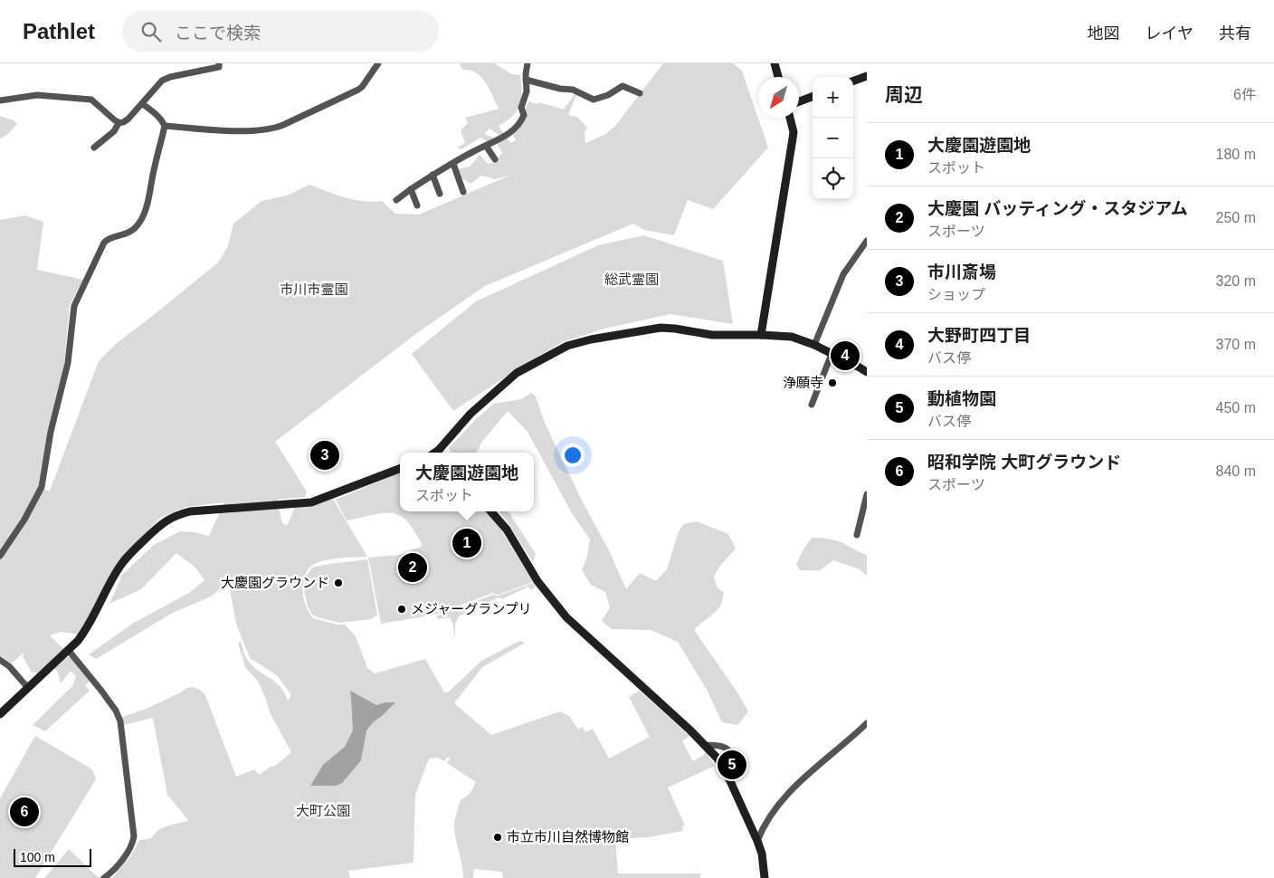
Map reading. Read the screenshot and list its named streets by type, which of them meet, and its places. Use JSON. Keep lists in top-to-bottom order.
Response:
{
  "parks": ["総武霊園", "市川市霊園", "大町公園"],
  "places": [
    "浄願寺",
    "大慶園グラウンド",
    "メジャーグランプリ",
    "市立市川自然博物館"
  ],
  "scale_bar": "100 m",
  "north": "bottom left",
  "page": {
    "header": "Pathlet",
    "search": "ここで検索",
    "nav": ["地図", "レイヤ", "共有"],
    "heading": ["周辺", "6件"],
    "map_buttons": ["+", "−"],
    "list": [
      {
        "mark": "1",
        "name": "大慶園遊園地",
        "note": "スポット",
        "value": "180 m"
      },
      {
        "mark": "2",
        "name": "大慶園 バッティング・スタジアム",
        "note": "スポーツ",
        "value": "250 m"
      },
      {
        "mark": "3",
        "name": "市川斎場",
        "note": "ショップ",
        "value": "320 m"
      },
      {
        "mark": "4",
        "name": "大野町四丁目",
        "note": "バス停",
        "value": "370 m"
      },
      {
        "mark": "5",
        "name": "動植物園",
        "note": "バス停",
        "value": "450 m"
      },
      {
        "mark": "6",
        "name": "昭和学院 大町グラウンド",
        "note": "スポーツ",
        "value": "840 m"
      }
    ],
    "pins": [
      "4",
      "3",
      "1",
      "2",
      "5",
      "6"
    ],
    "popup": ["大慶園遊園地", "スポット"],
    "scale": "100 m"
  }
}
